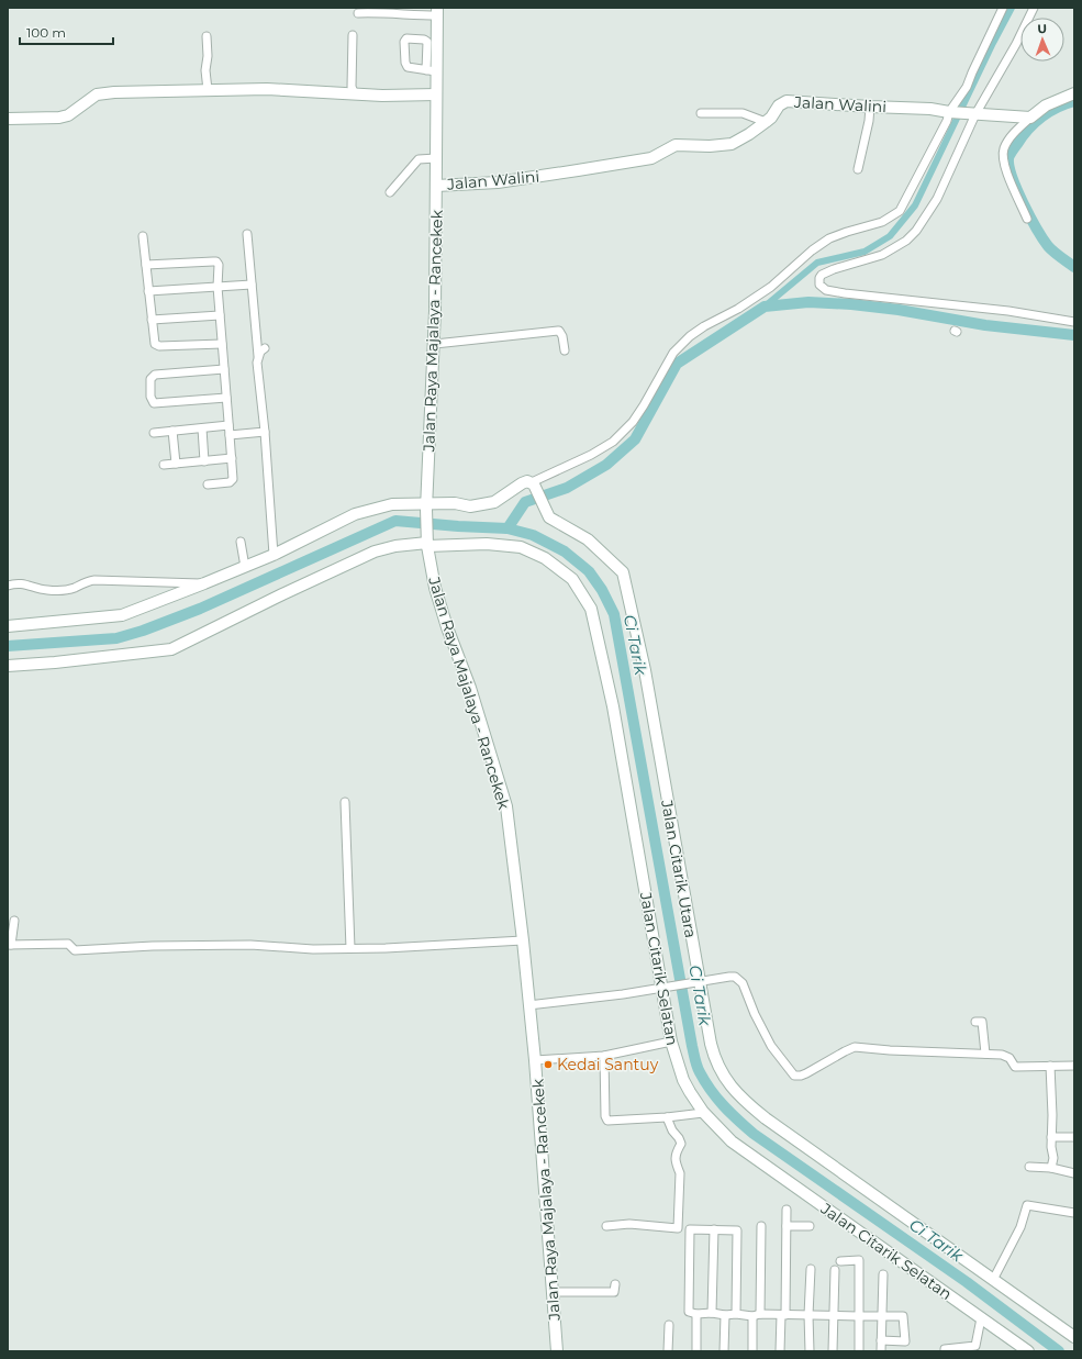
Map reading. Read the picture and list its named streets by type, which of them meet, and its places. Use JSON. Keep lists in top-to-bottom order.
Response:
{
  "streets": {
    "street": [
      "Jalan Walini",
      "Jalan Raya Majalaya - Rancekek",
      "Jalan Citarik Utara",
      "Jalan Citarik Selatan"
    ]
  },
  "crossings": [
    ["Jalan Walini", "Jalan Raya Majalaya - Rancekek"],
    ["Jalan Raya Majalaya - Rancekek", "Jalan Citarik Selatan"]
  ],
  "water": ["Ci Tarik"],
  "places": ["Kedai Santuy"],
  "scale_bar": "100 m",
  "north": "top"
}
